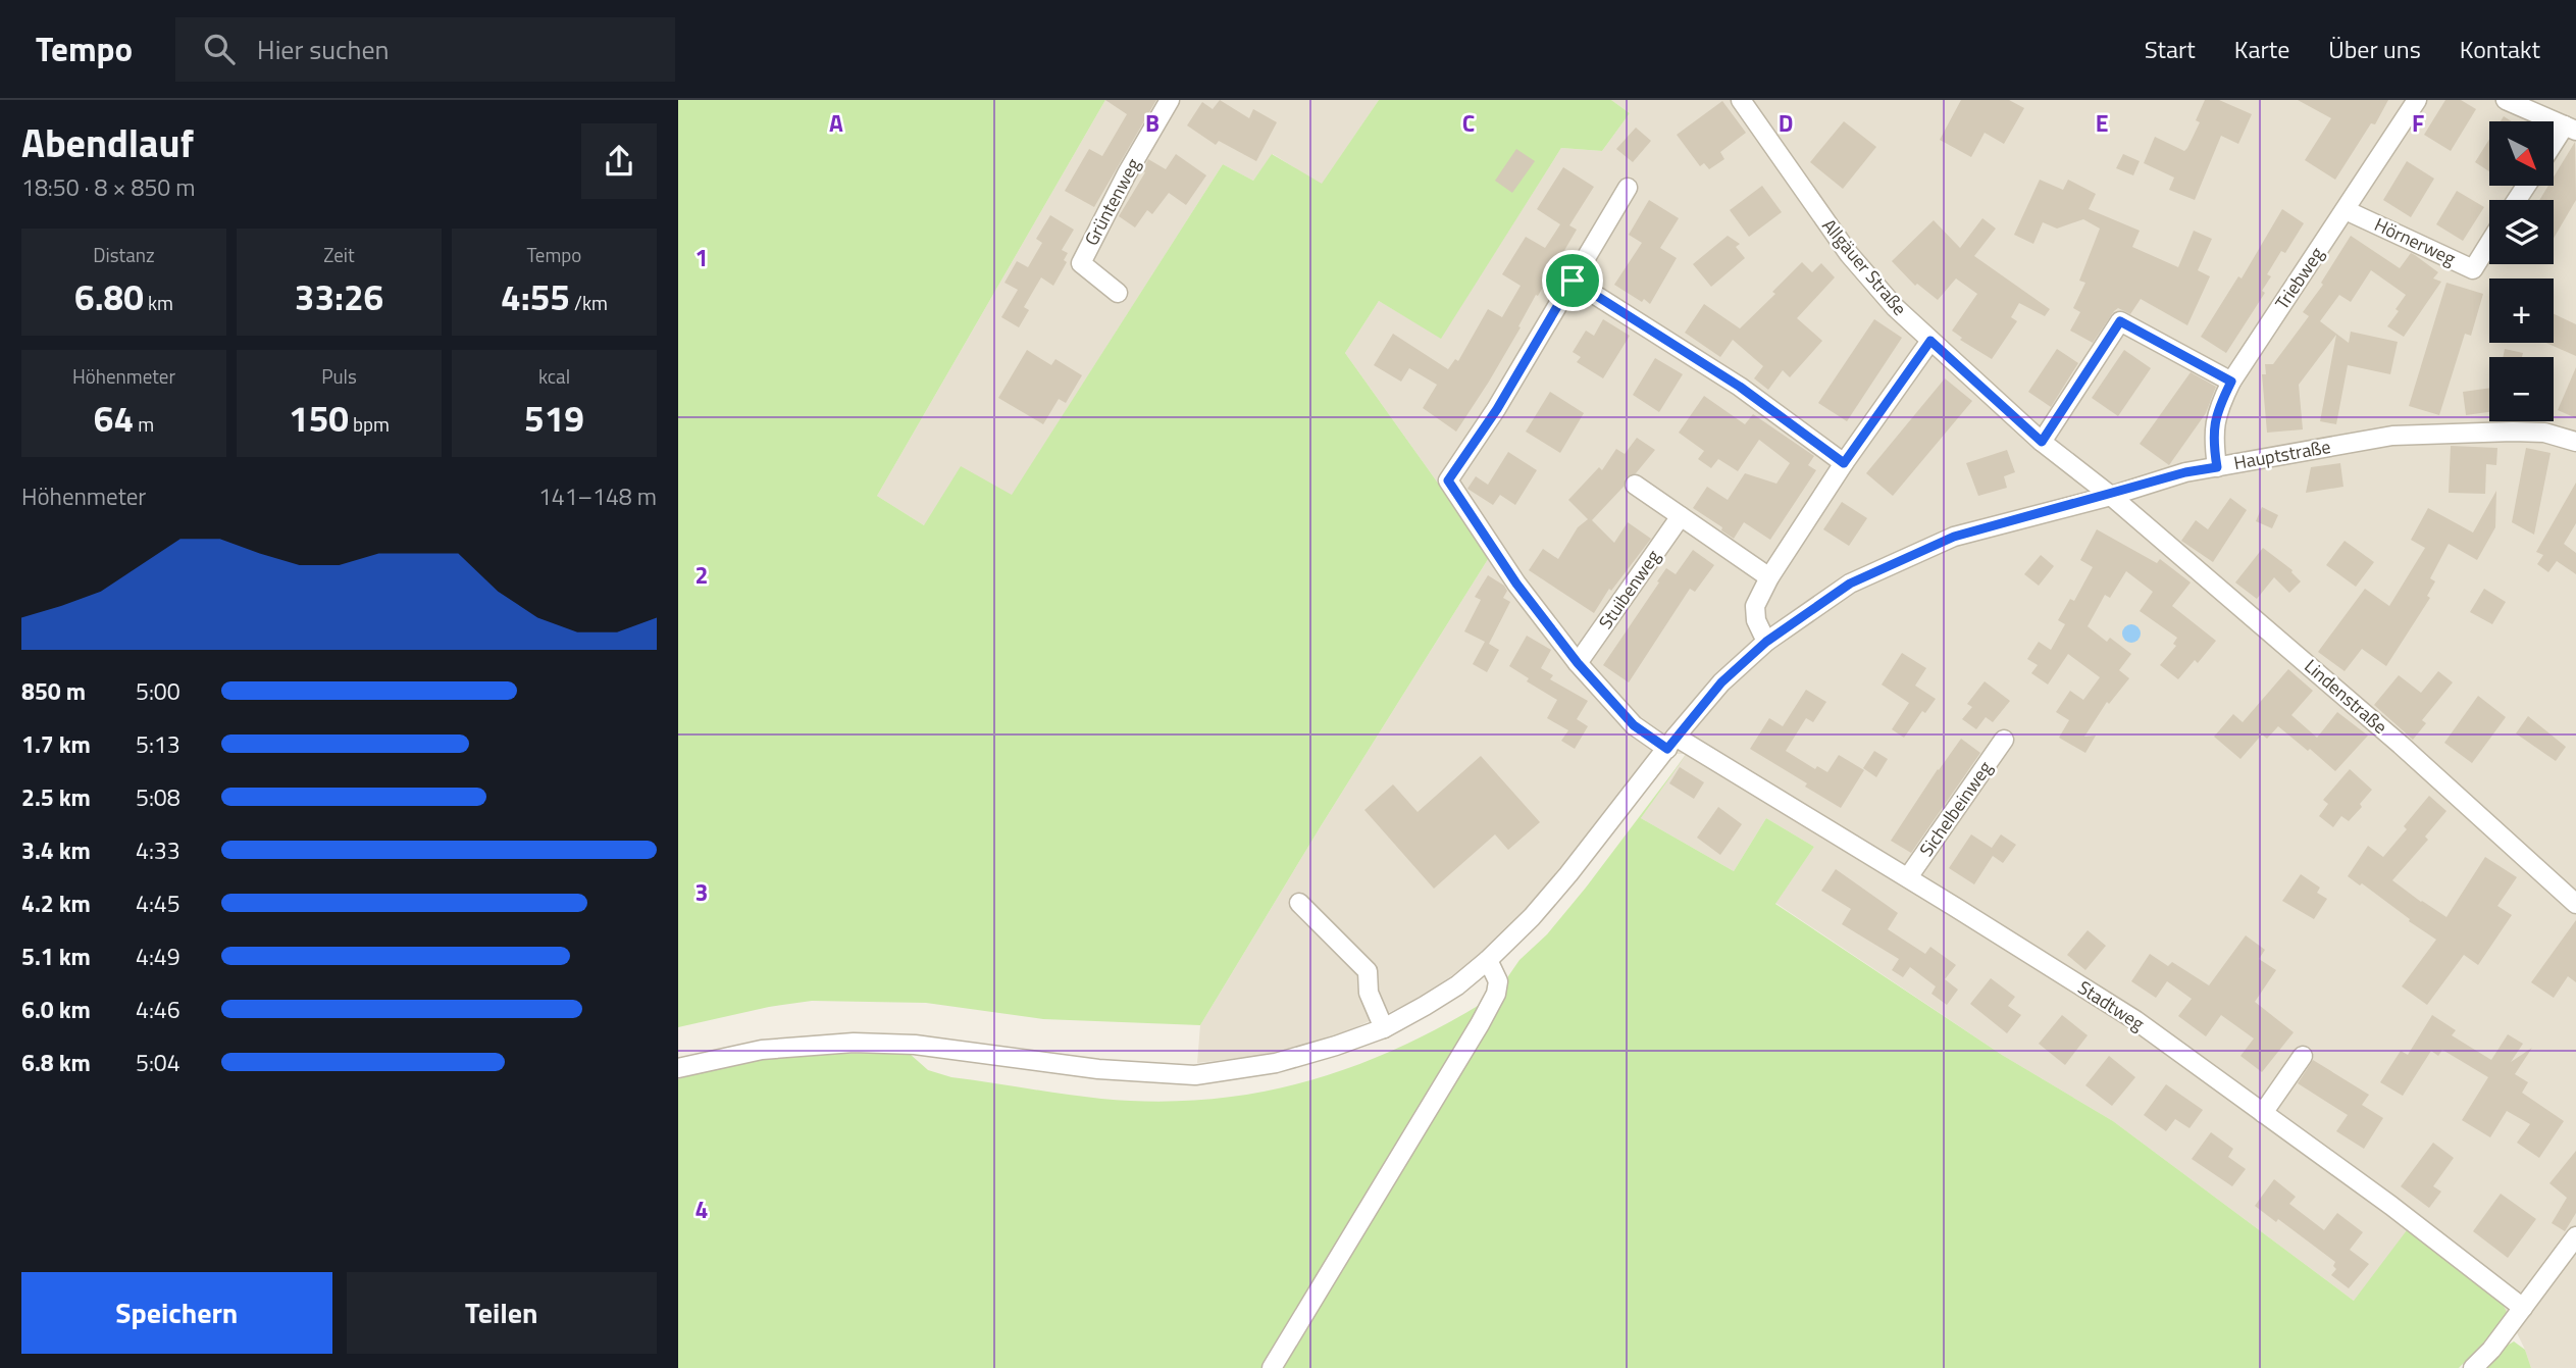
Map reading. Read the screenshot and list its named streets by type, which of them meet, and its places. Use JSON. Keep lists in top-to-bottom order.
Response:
{
  "streets": {
    "street": [
      "Grüntenweg",
      "Hörnerweg",
      "Allgäuer Straße",
      "Triebweg",
      "Hauptstraße",
      "Stuibenweg",
      "Lindenstraße",
      "Sichelbeinweg",
      "Stadtweg"
    ]
  },
  "crossings": [
    ["Hörnerweg", "Triebweg"],
    ["Allgäuer Straße", "Hauptstraße"],
    ["Allgäuer Straße", "Lindenstraße"],
    ["Triebweg", "Hauptstraße"],
    ["Hauptstraße", "Lindenstraße"],
    ["Hauptstraße", "Stadtweg"],
    ["Sichelbeinweg", "Stadtweg"]
  ],
  "north": "bottom right",
  "page": {
    "header": "Tempo",
    "search": "Hier suchen",
    "nav": [
      "Start",
      "Karte",
      "Über uns",
      "Kontakt"
    ],
    "heading": ["Abendlauf", "18:50 · 8 × 850 m"],
    "map_buttons": ["+", "−"],
    "stats": [
      ["Distanz", "6.80 km"],
      ["Zeit", "33:26"],
      ["Tempo", "4:55 /km"],
      ["Höhenmeter", "64 m"],
      ["Puls", "150 bpm"],
      ["kcal", "519"]
    ],
    "chart": ["Höhenmeter", "141–148 m"],
    "list": [
      {
        "name": "850 m",
        "note": "5:00"
      },
      {
        "name": "1.7 km",
        "note": "5:13"
      },
      {
        "name": "2.5 km",
        "note": "5:08"
      },
      {
        "name": "3.4 km",
        "note": "4:33"
      },
      {
        "name": "4.2 km",
        "note": "4:45"
      },
      {
        "name": "5.1 km",
        "note": "4:49"
      },
      {
        "name": "6.0 km",
        "note": "4:46"
      },
      {
        "name": "6.8 km",
        "note": "5:04"
      }
    ],
    "buttons": ["Speichern", "Teilen"]
  },
  "grid": {
    "columns": [
      "A",
      "B",
      "C",
      "D",
      "E",
      "F"
    ],
    "rows": [
      "1",
      "2",
      "3",
      "4"
    ]
  }
}
